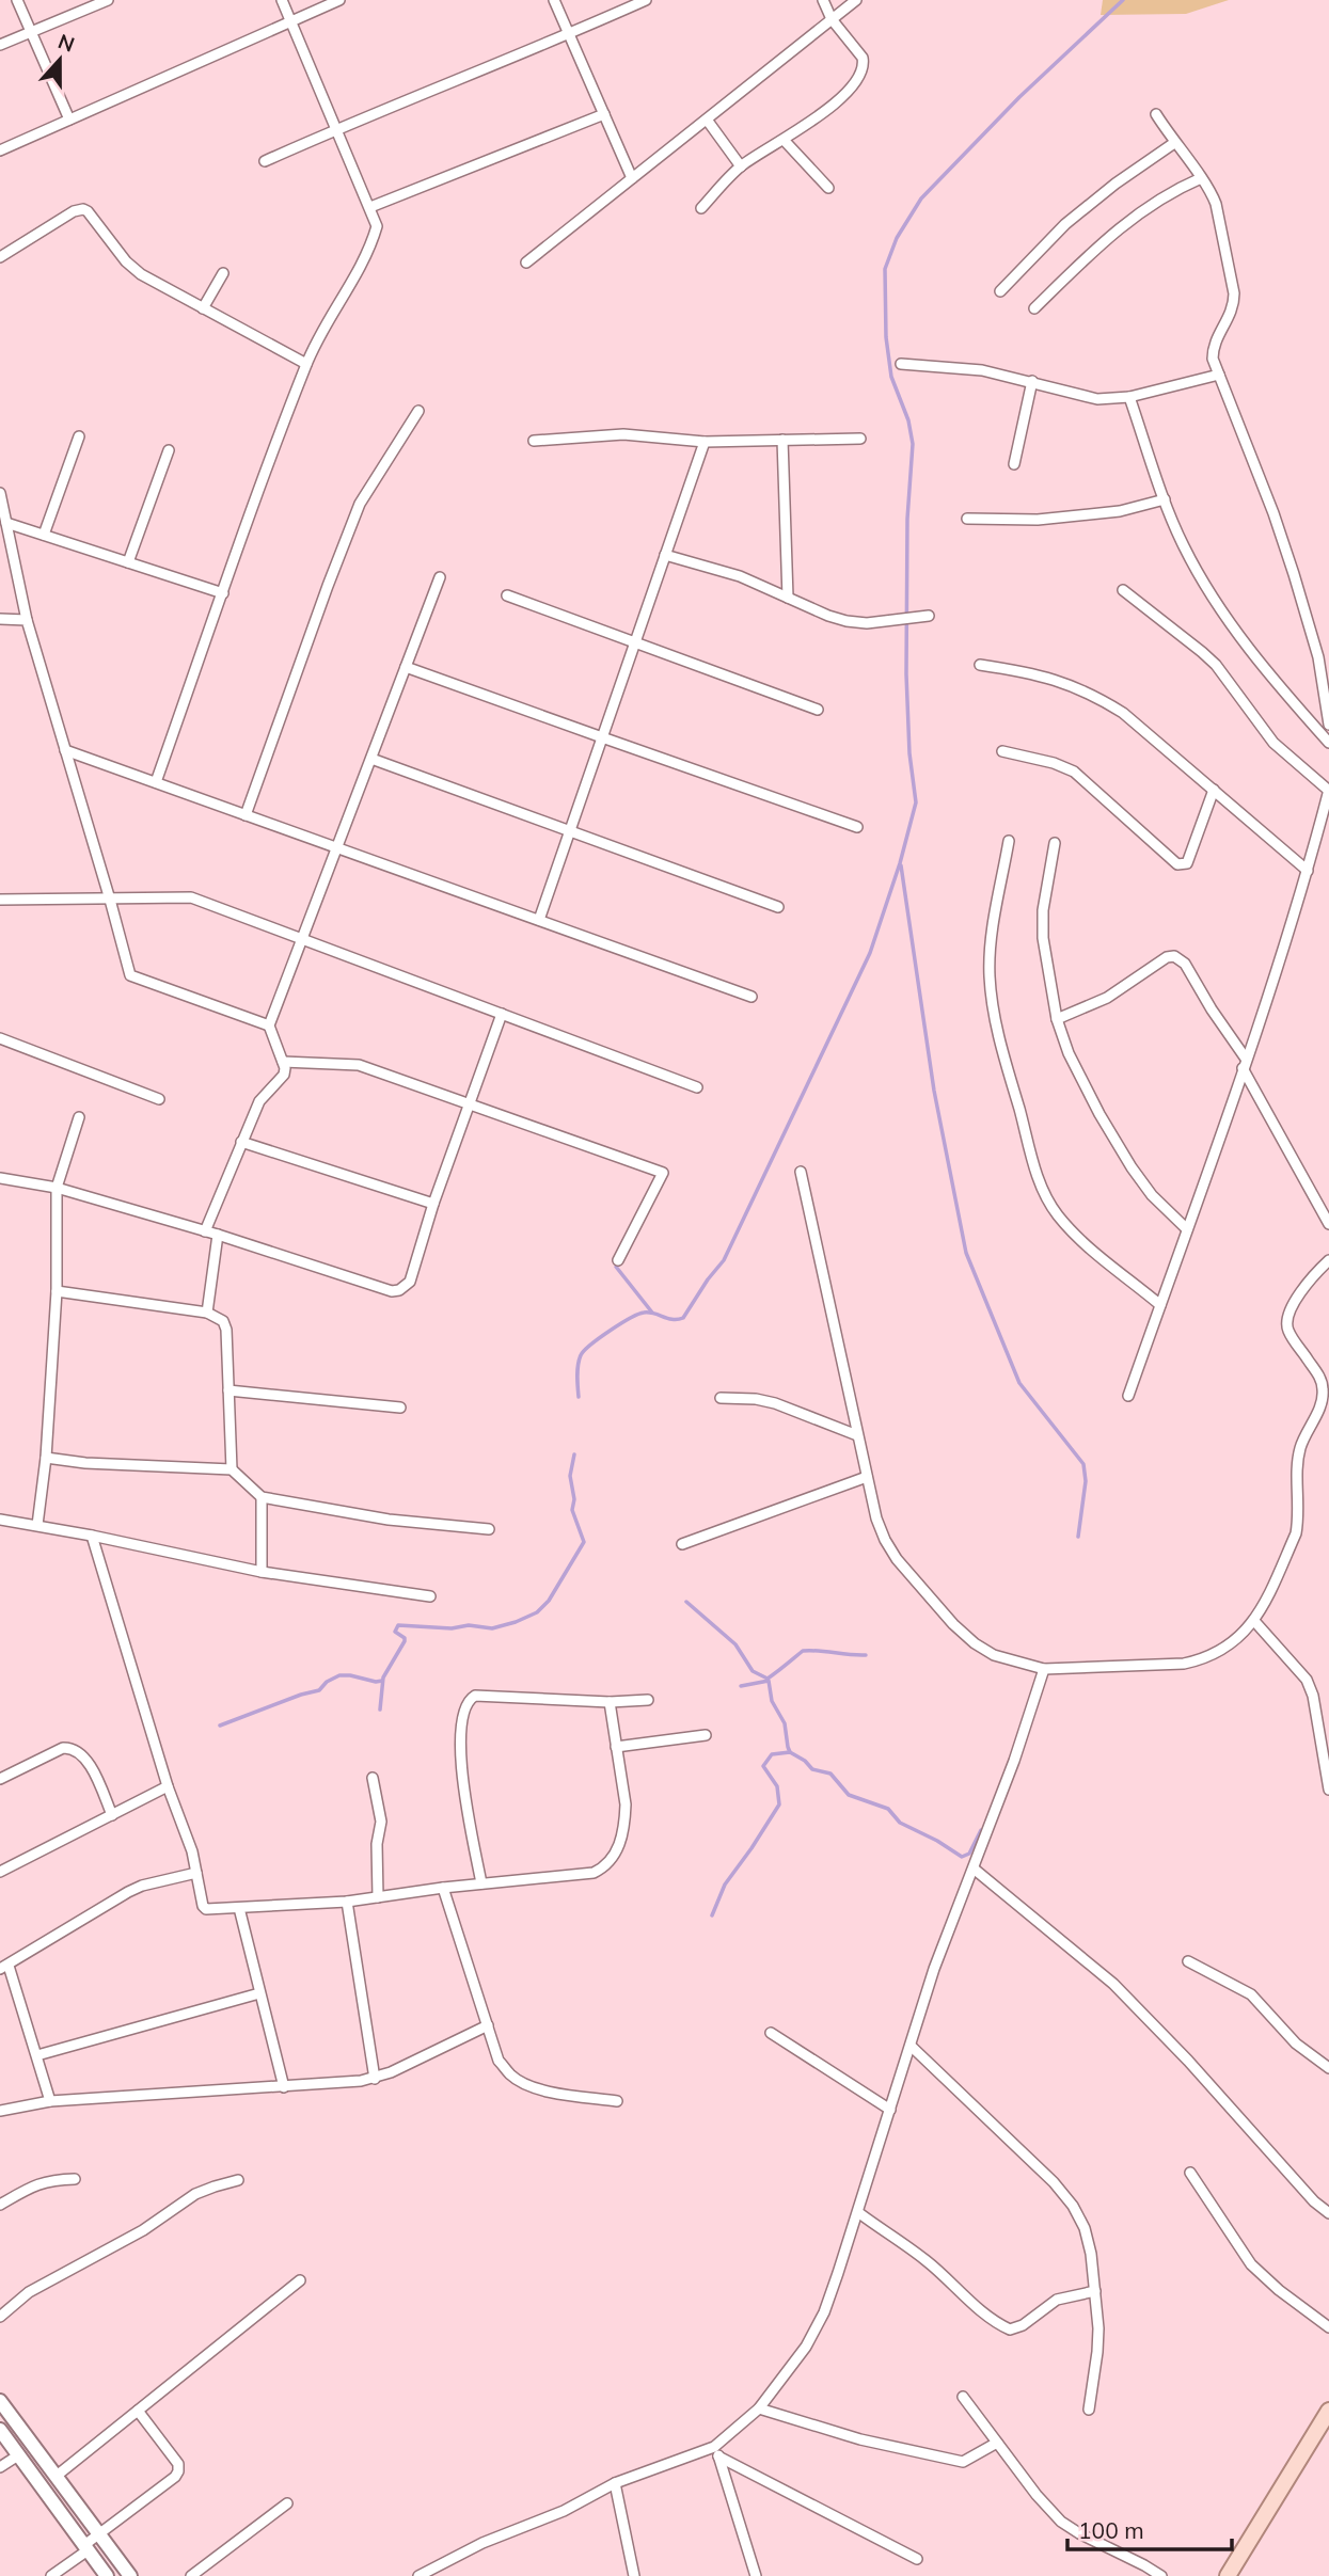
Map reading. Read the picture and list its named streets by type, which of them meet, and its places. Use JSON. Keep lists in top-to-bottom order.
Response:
{
  "scale_bar": "100 m",
  "north": "top"
}
